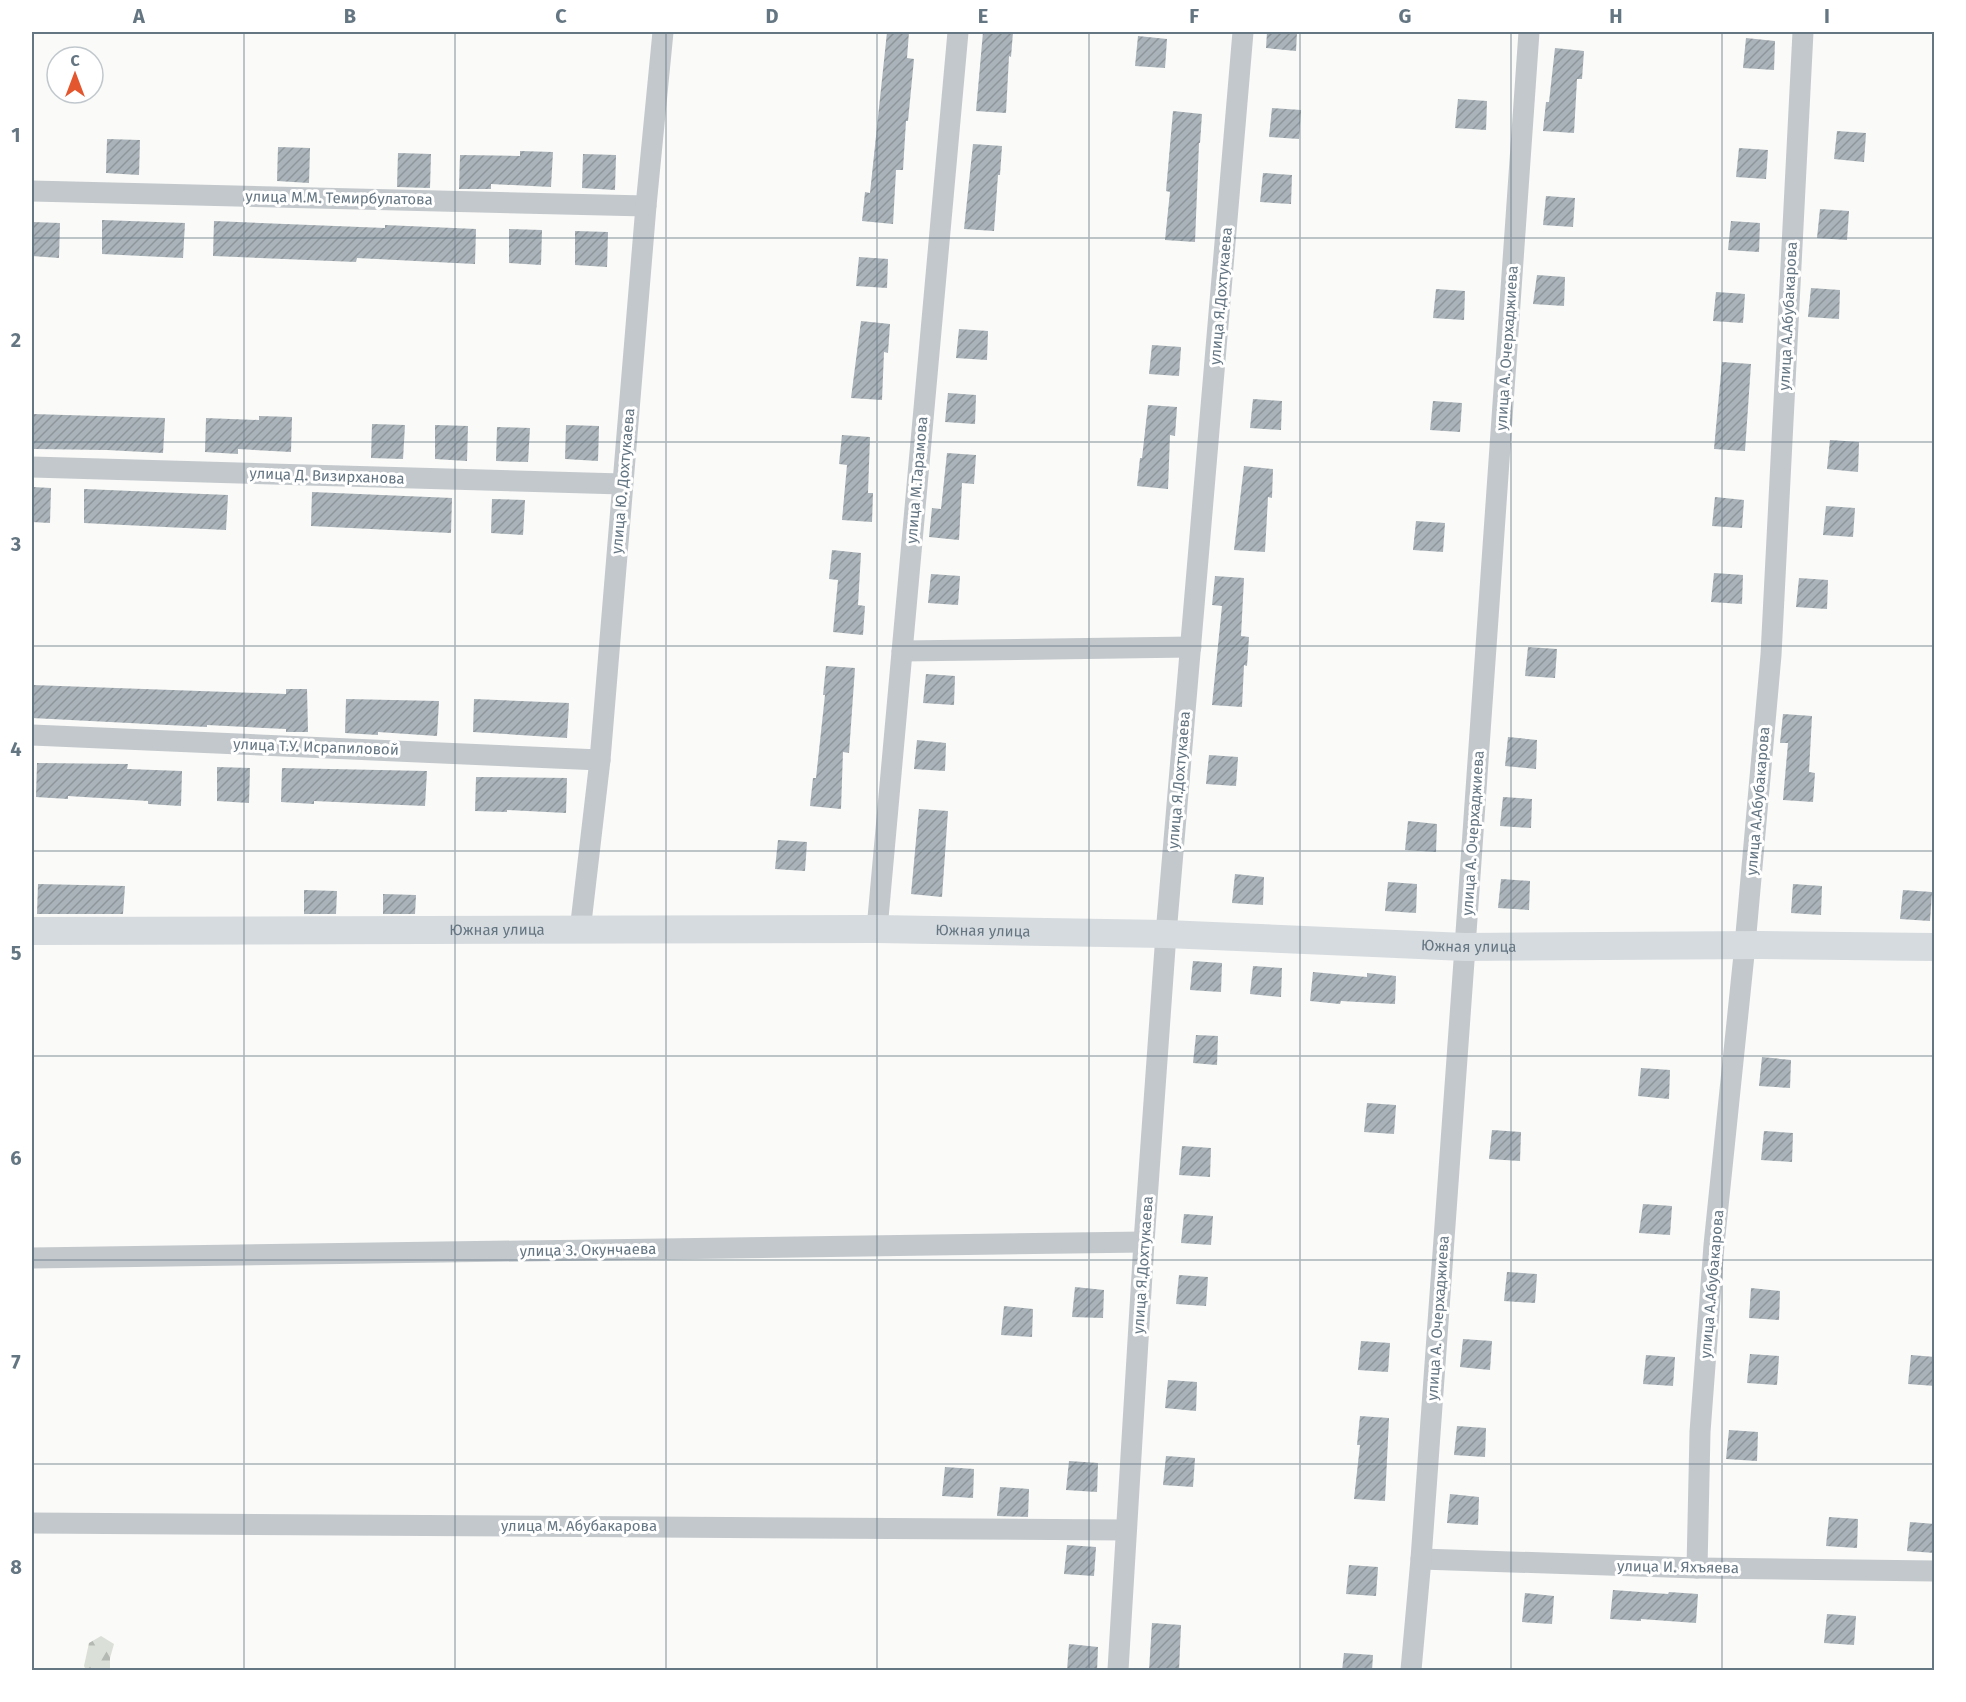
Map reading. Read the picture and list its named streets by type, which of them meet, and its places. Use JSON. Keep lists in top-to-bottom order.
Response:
{
  "streets": {
    "main road": ["Южная улица"],
    "street": [
      "улица М.М. Темирбулатова",
      "улица Я.Дохтукаева",
      "улица А.Абубакарова",
      "улица А. Очерхаджиева",
      "улица Д. Визирханова",
      "улица М.Тарамова",
      "улица Ю. Дохтукаева",
      "улица Т.У. Исрапиловой",
      "улица З. Окунчаева",
      "улица М. Абубакарова",
      "улица И. Яхъяева"
    ]
  },
  "crossings": [
    ["улица М.М. Темирбулатова", "улица Ю. Дохтукаева"],
    ["улица Я.Дохтукаева", "Южная улица"],
    ["улица Я.Дохтукаева", "улица З. Окунчаева"],
    ["улица Я.Дохтукаева", "улица М. Абубакарова"],
    ["улица А.Абубакарова", "Южная улица"],
    ["улица А.Абубакарова", "улица И. Яхъяева"],
    ["улица А. Очерхаджиева", "Южная улица"],
    ["улица А. Очерхаджиева", "улица И. Яхъяева"],
    ["улица Д. Визирханова", "улица Ю. Дохтукаева"],
    ["улица М.Тарамова", "Южная улица"],
    ["улица Ю. Дохтукаева", "улица Т.У. Исрапиловой"],
    ["улица Ю. Дохтукаева", "Южная улица"]
  ],
  "north": "top",
  "grid": {
    "columns": [
      "A",
      "B",
      "C",
      "D",
      "E",
      "F",
      "G",
      "H",
      "I"
    ],
    "rows": [
      "1",
      "2",
      "3",
      "4",
      "5",
      "6",
      "7",
      "8"
    ]
  }
}
